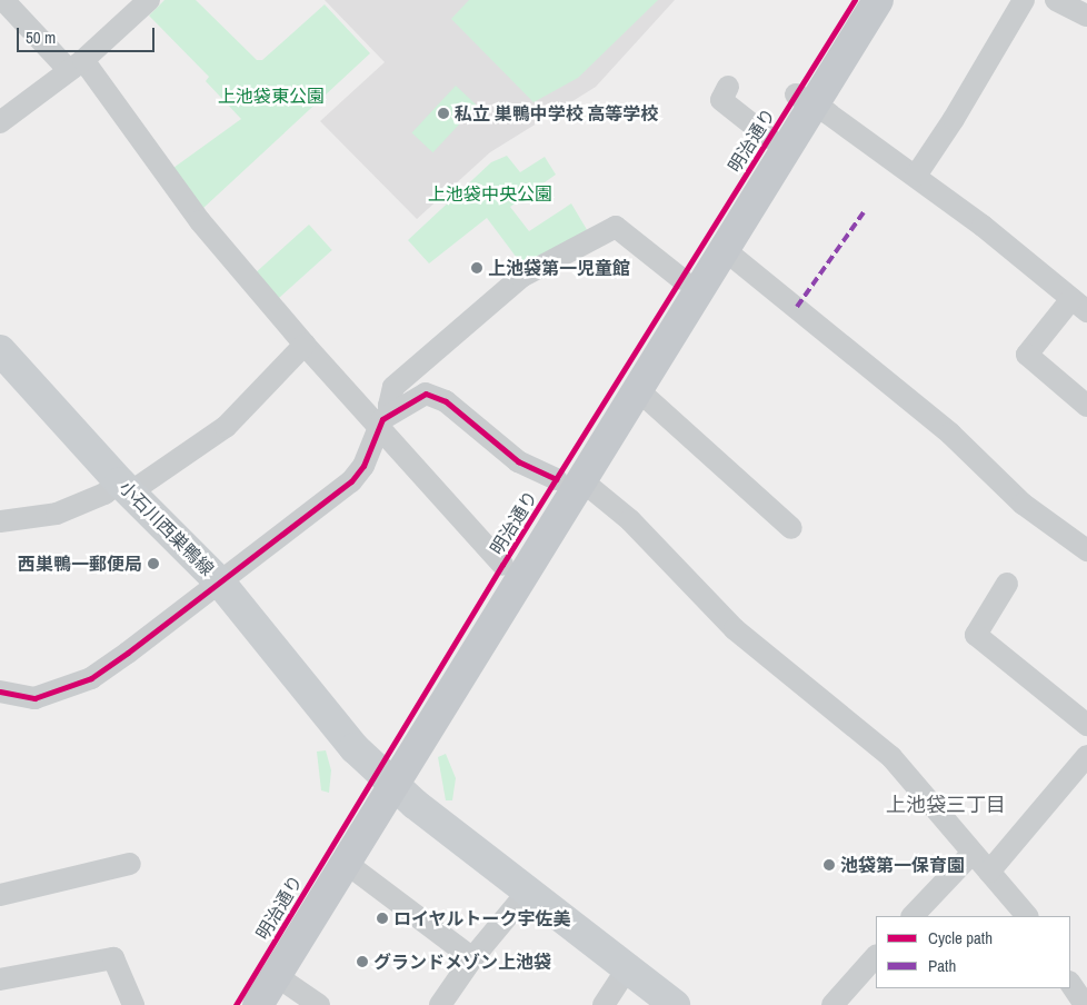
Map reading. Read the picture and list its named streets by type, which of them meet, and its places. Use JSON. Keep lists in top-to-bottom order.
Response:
{
  "streets": {
    "main road": ["明治通り", "小石川西巣鴨線"]
  },
  "crossings": [
    ["明治通り", "小石川西巣鴨線"]
  ],
  "districts": ["上池袋三丁目"],
  "parks": ["上池袋東公園", "上池袋中央公園"],
  "places": [
    "私立 巣鴨中学校 高等学校",
    "上池袋第一児童館",
    "西巣鴨一郵便局",
    "池袋第一保育園",
    "ロイヤルトーク宇佐美",
    "グランドメゾン上池袋"
  ],
  "legend": ["Cycle path", "Path"],
  "scale_bar": "50 m"
}
